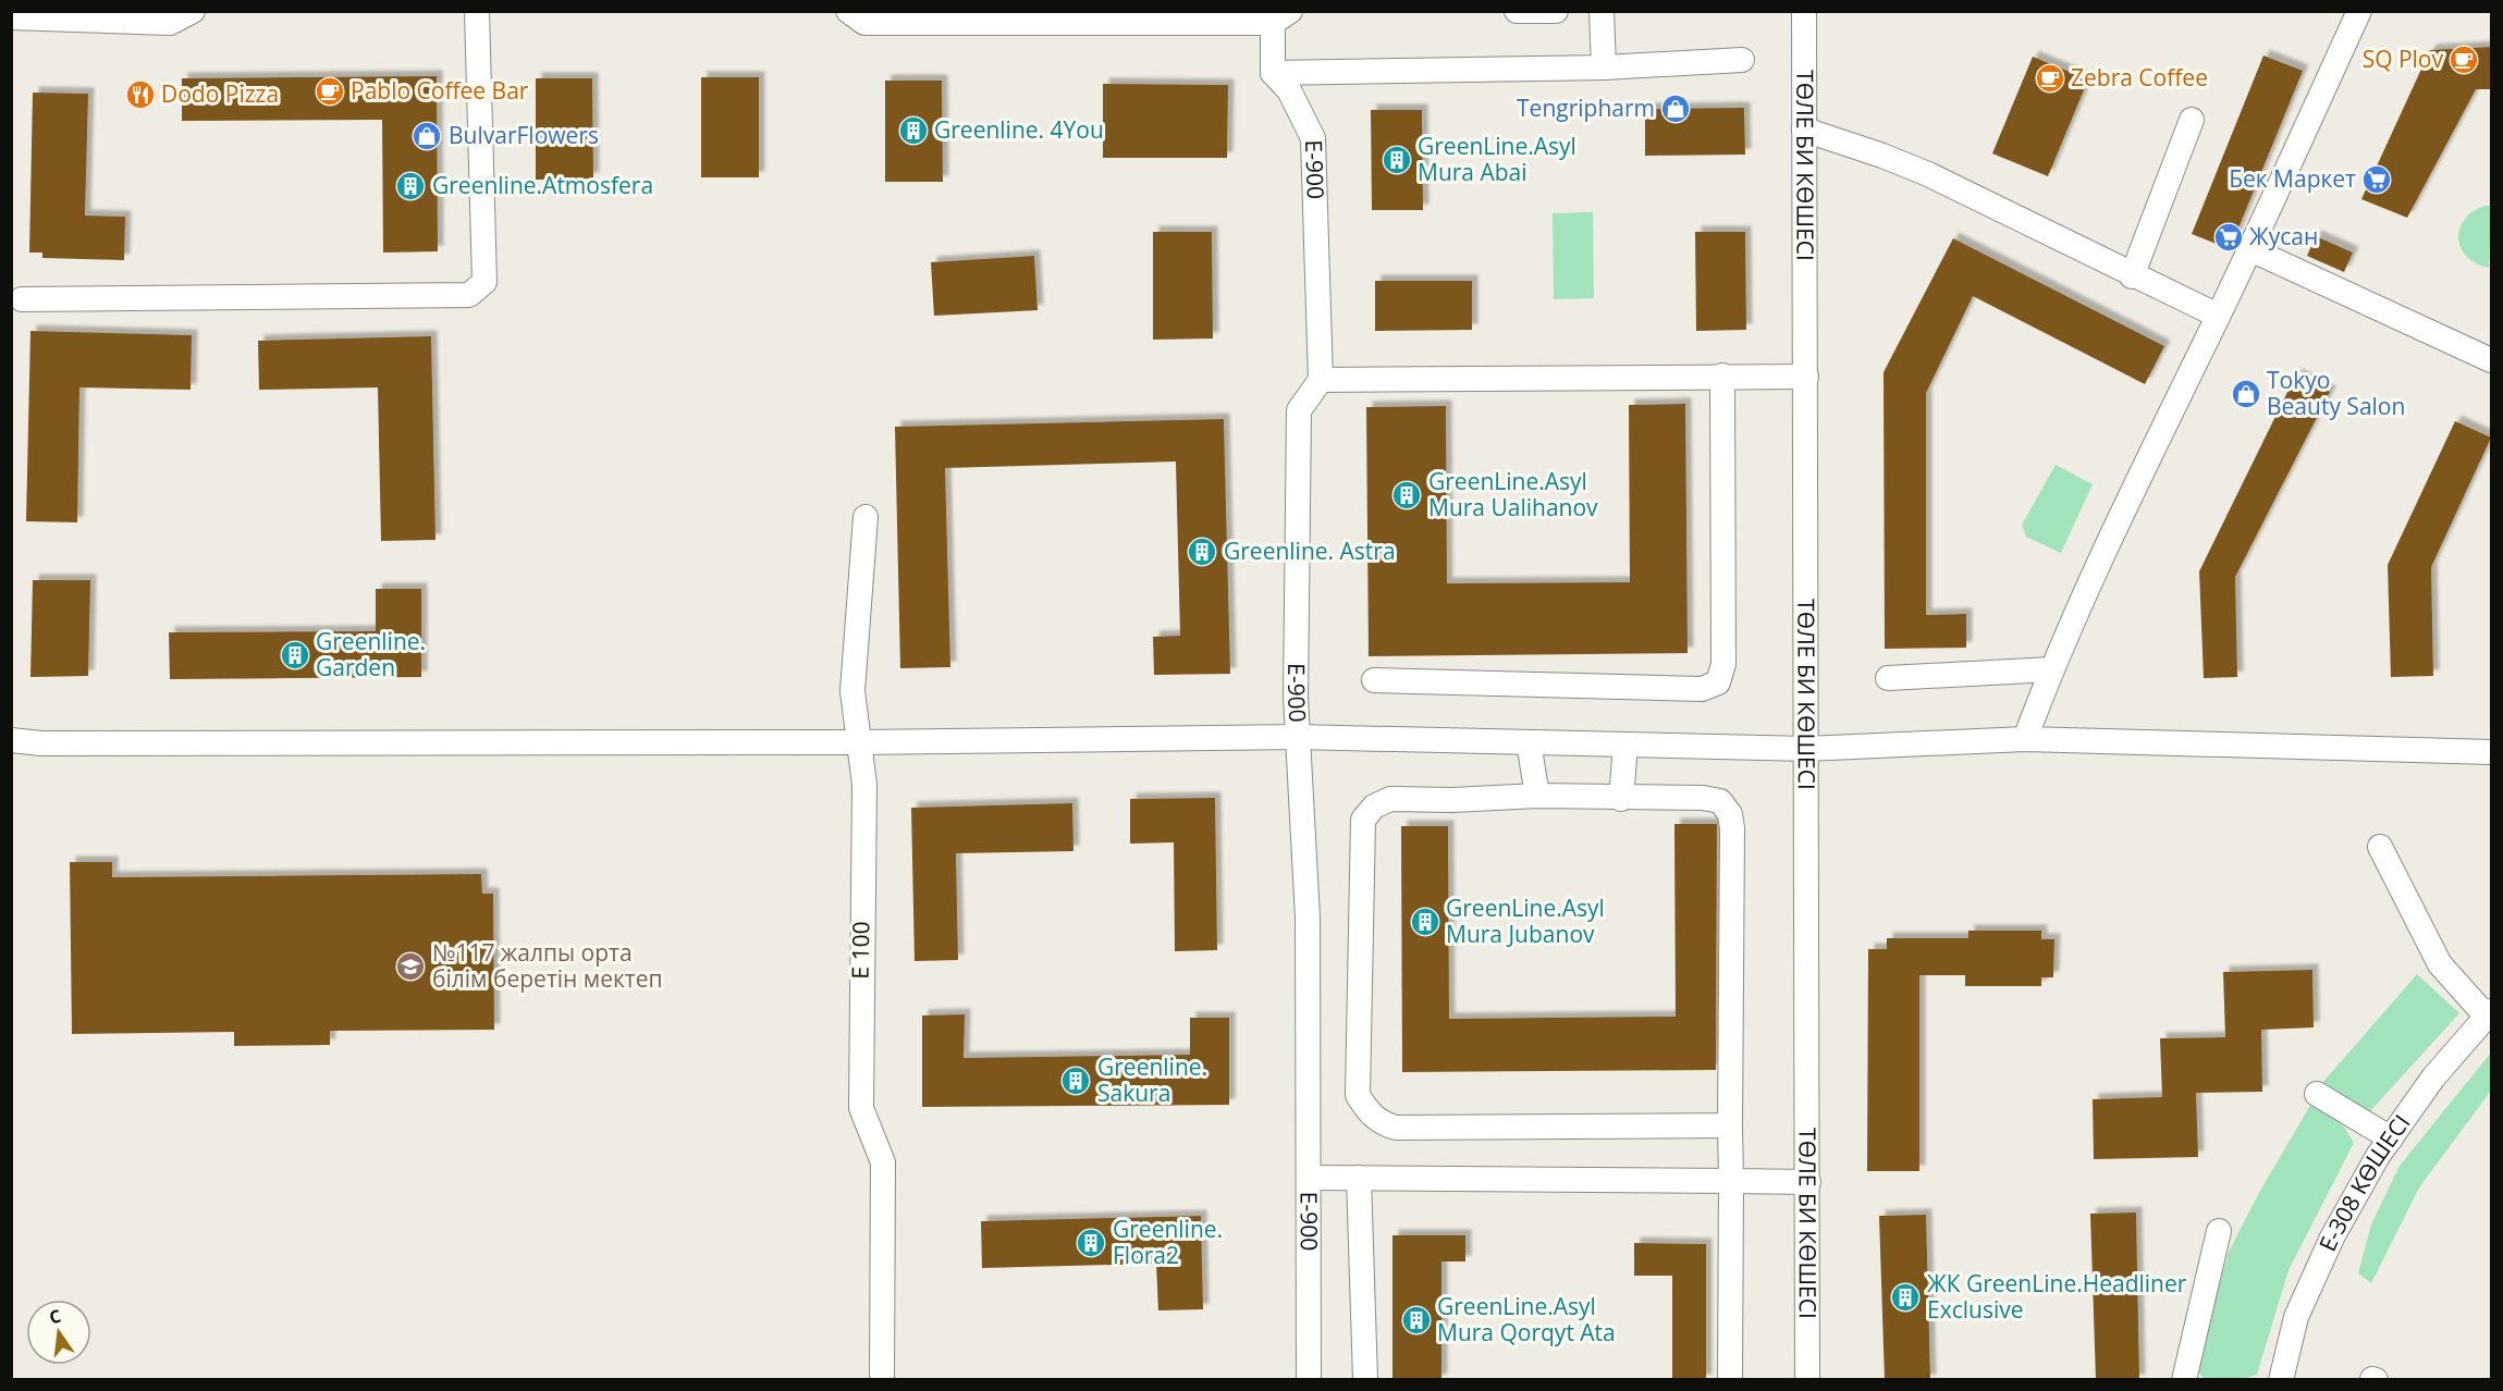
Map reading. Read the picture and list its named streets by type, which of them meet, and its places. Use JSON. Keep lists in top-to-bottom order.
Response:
{
  "streets": {
    "street": [
      "ТӨЛЕ БИ КӨШЕСІ",
      "E-900",
      "E 100",
      "Е-308 КӨШЕСІ"
    ]
  },
  "places": {
    "cafe": ["SQ Plov", "Zebra Coffee", "Pablo Coffee Bar"],
    "restaurant": ["Dodo Pizza"],
    "shop": ["Tengripharm", "BulvarFlowers", "Tokyo Beauty Salon"],
    "building": [
      "Greenline. 4You",
      "GreenLine.Asyl Mura Abai",
      "Greenline.Atmosfera",
      "GreenLine.Asyl Mura Ualihanov",
      "Greenline. Astra",
      "Greenline. Garden",
      "GreenLine.Asyl Mura Jubanov",
      "Greenline. Sakura",
      "Greenline. Flora2",
      "ЖК GreenLine.Headliner Exclusive",
      "GreenLine.Asyl Mura Qorqyt Ata"
    ],
    "supermarket": ["Бек Маркет", "Жусан"],
    "school or university": ["№117 жалпы орта білім беретін мектеп"]
  },
  "north": "top"
}
